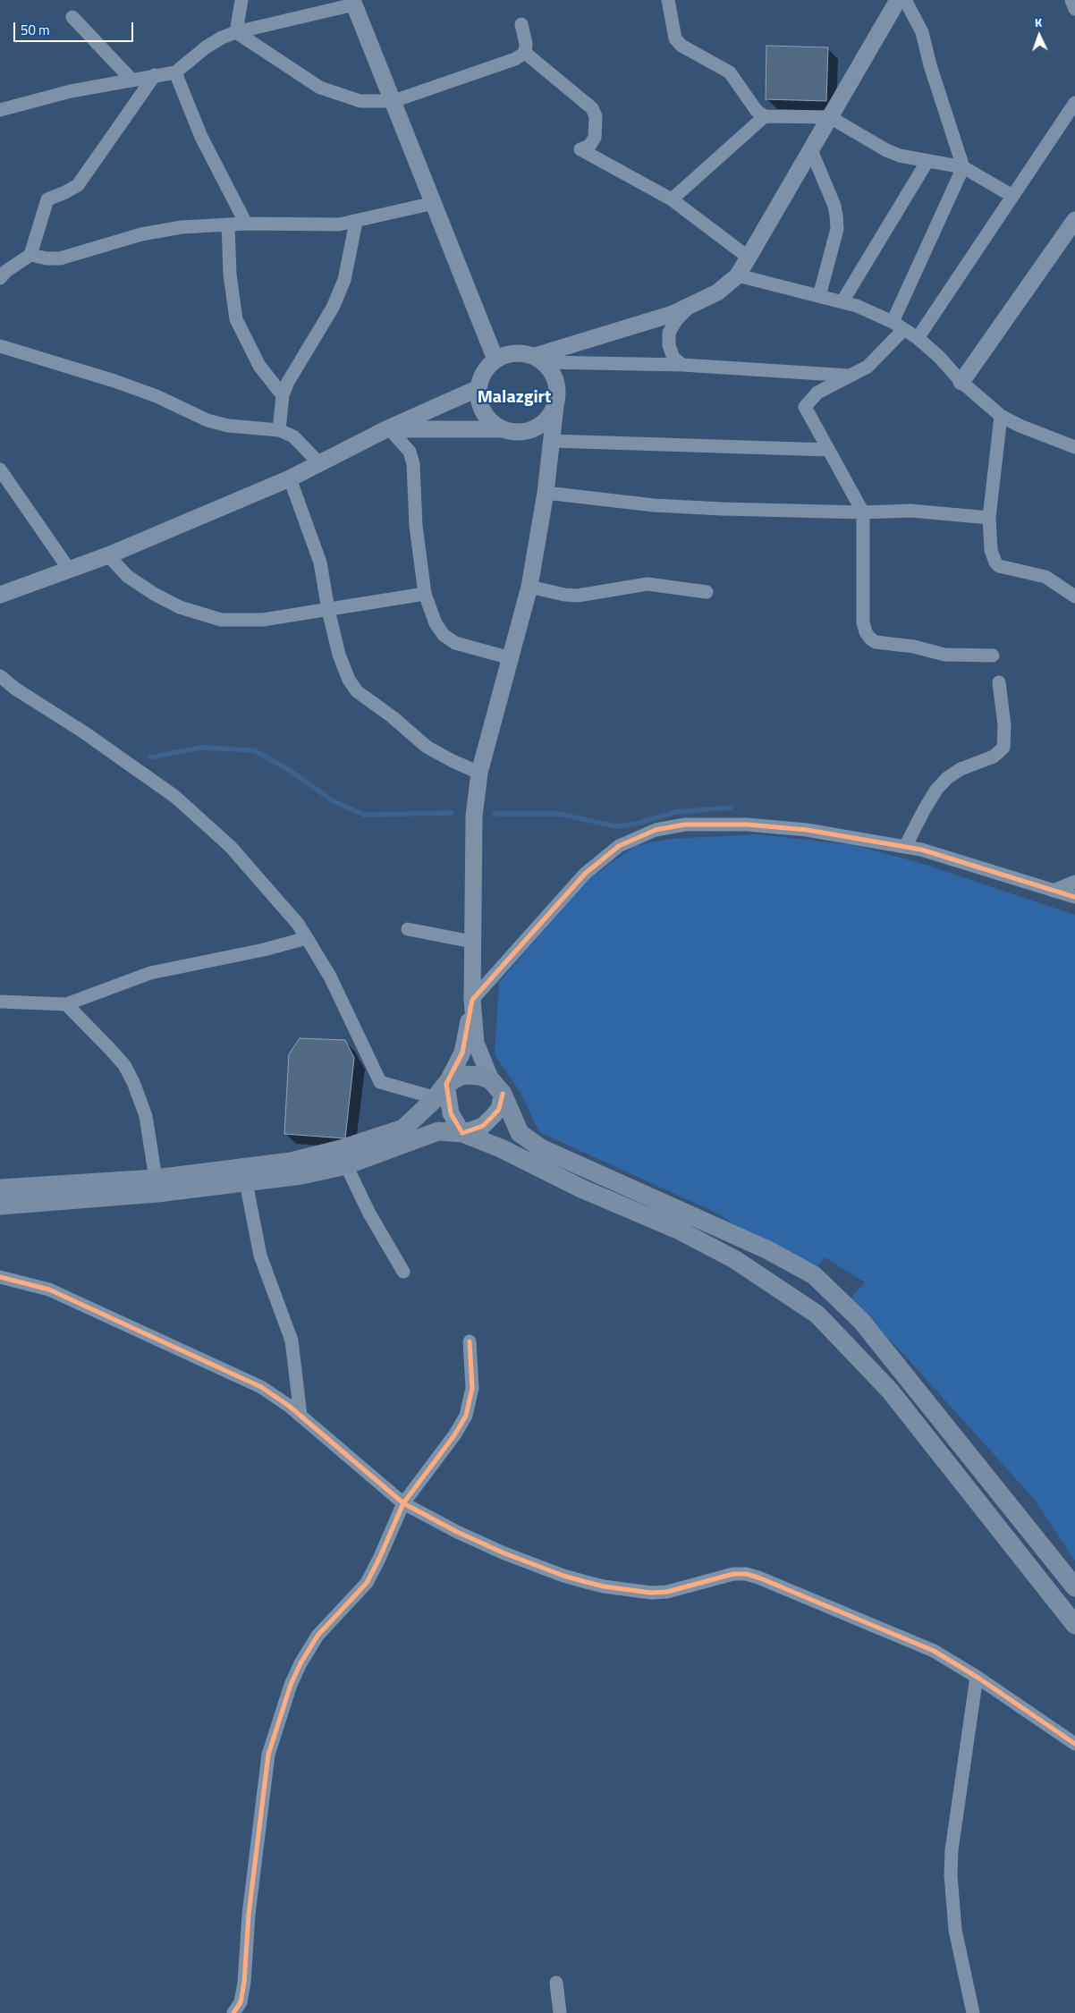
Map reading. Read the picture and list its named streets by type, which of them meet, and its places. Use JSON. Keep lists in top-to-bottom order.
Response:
{
  "districts": ["Malazgirt"],
  "scale_bar": "50 m",
  "north": "top"
}
